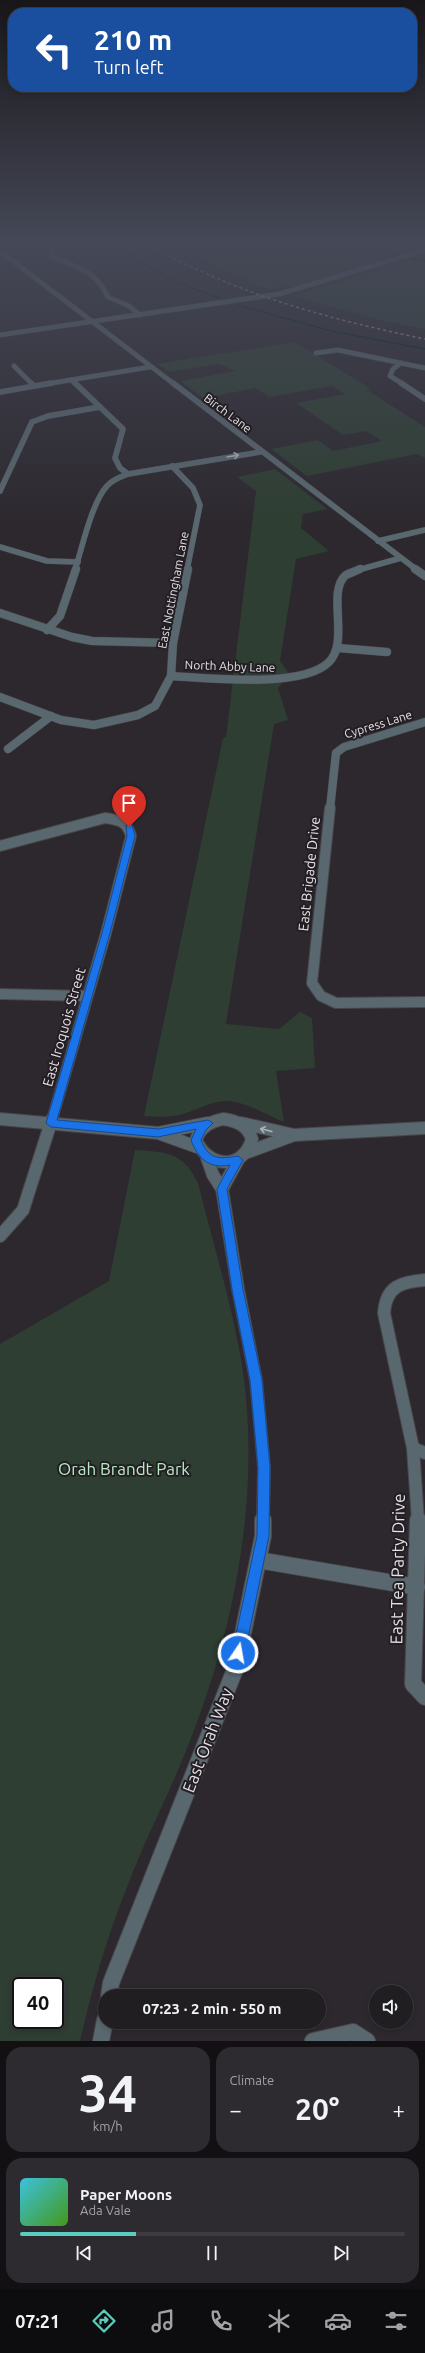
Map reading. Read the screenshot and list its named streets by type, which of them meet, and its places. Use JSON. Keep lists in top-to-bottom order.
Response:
{
  "streets": {
    "street": [
      "Birch Lane",
      "East Nottingham Lane",
      "North Abby Lane",
      "Cypress Lane",
      "East Brigade Drive",
      "East Iroquois Street",
      "East Tea Party Drive",
      "East Orah Way"
    ]
  },
  "crossings": [
    ["East Nottingham Lane", "North Abby Lane"],
    ["Cypress Lane", "East Brigade Drive"]
  ],
  "parks": ["Orah Brandt Park"],
  "page": {
    "turn": ["210 m", "Turn left"],
    "limit": "40",
    "trip": "07:23 · 2 min · 550 m",
    "tile": [
      ["34", "km/h"],
      "Climate"
    ],
    "heat": ["−", "20°", "+"],
    "song": ["Paper Moons", "Ada Vale"],
    "tabs": "07:21"
  }
}
